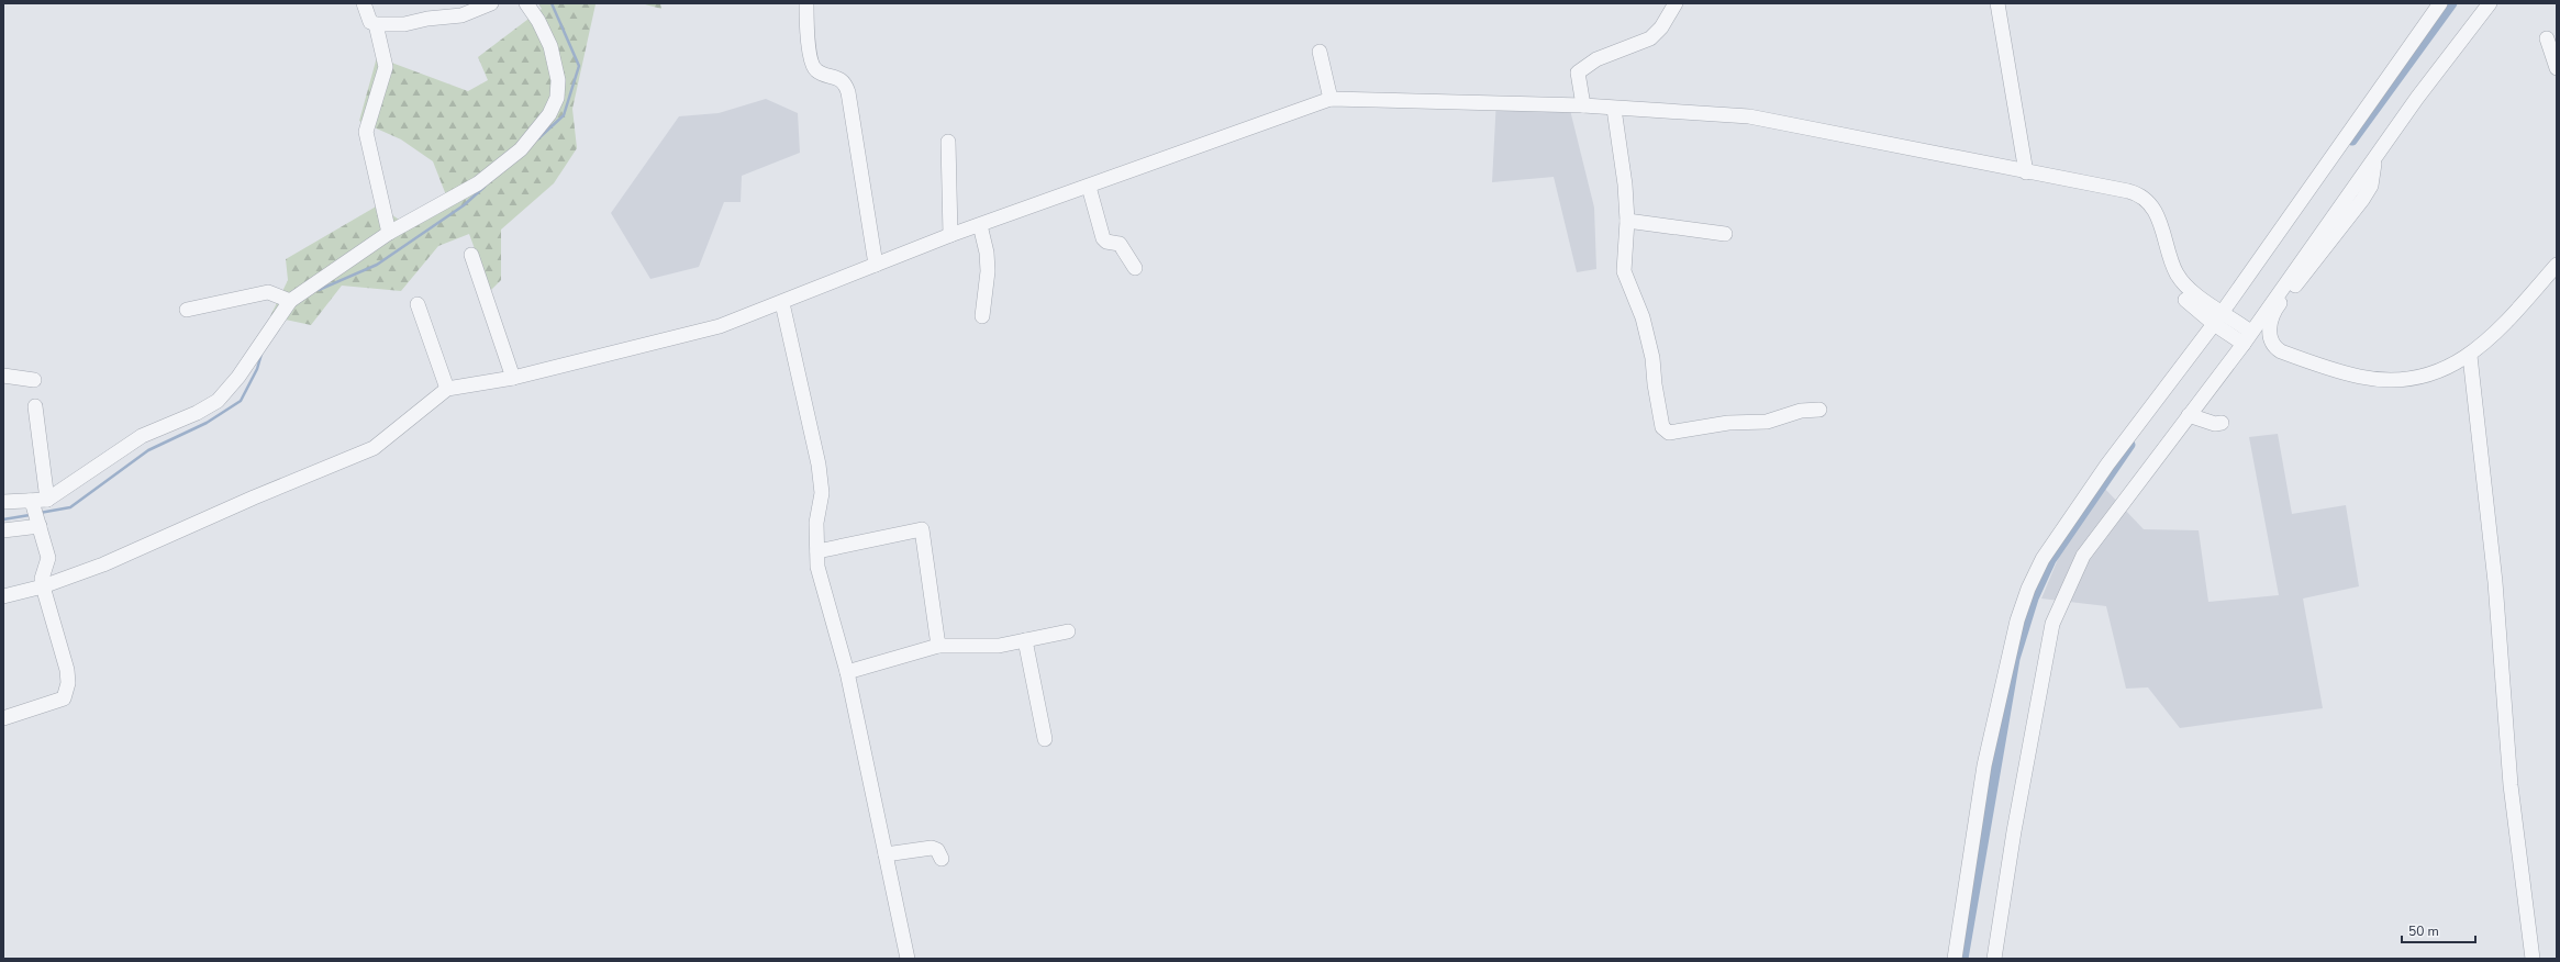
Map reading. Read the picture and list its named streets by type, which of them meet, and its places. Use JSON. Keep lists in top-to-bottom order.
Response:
{
  "scale_bar": "50 m"
}
